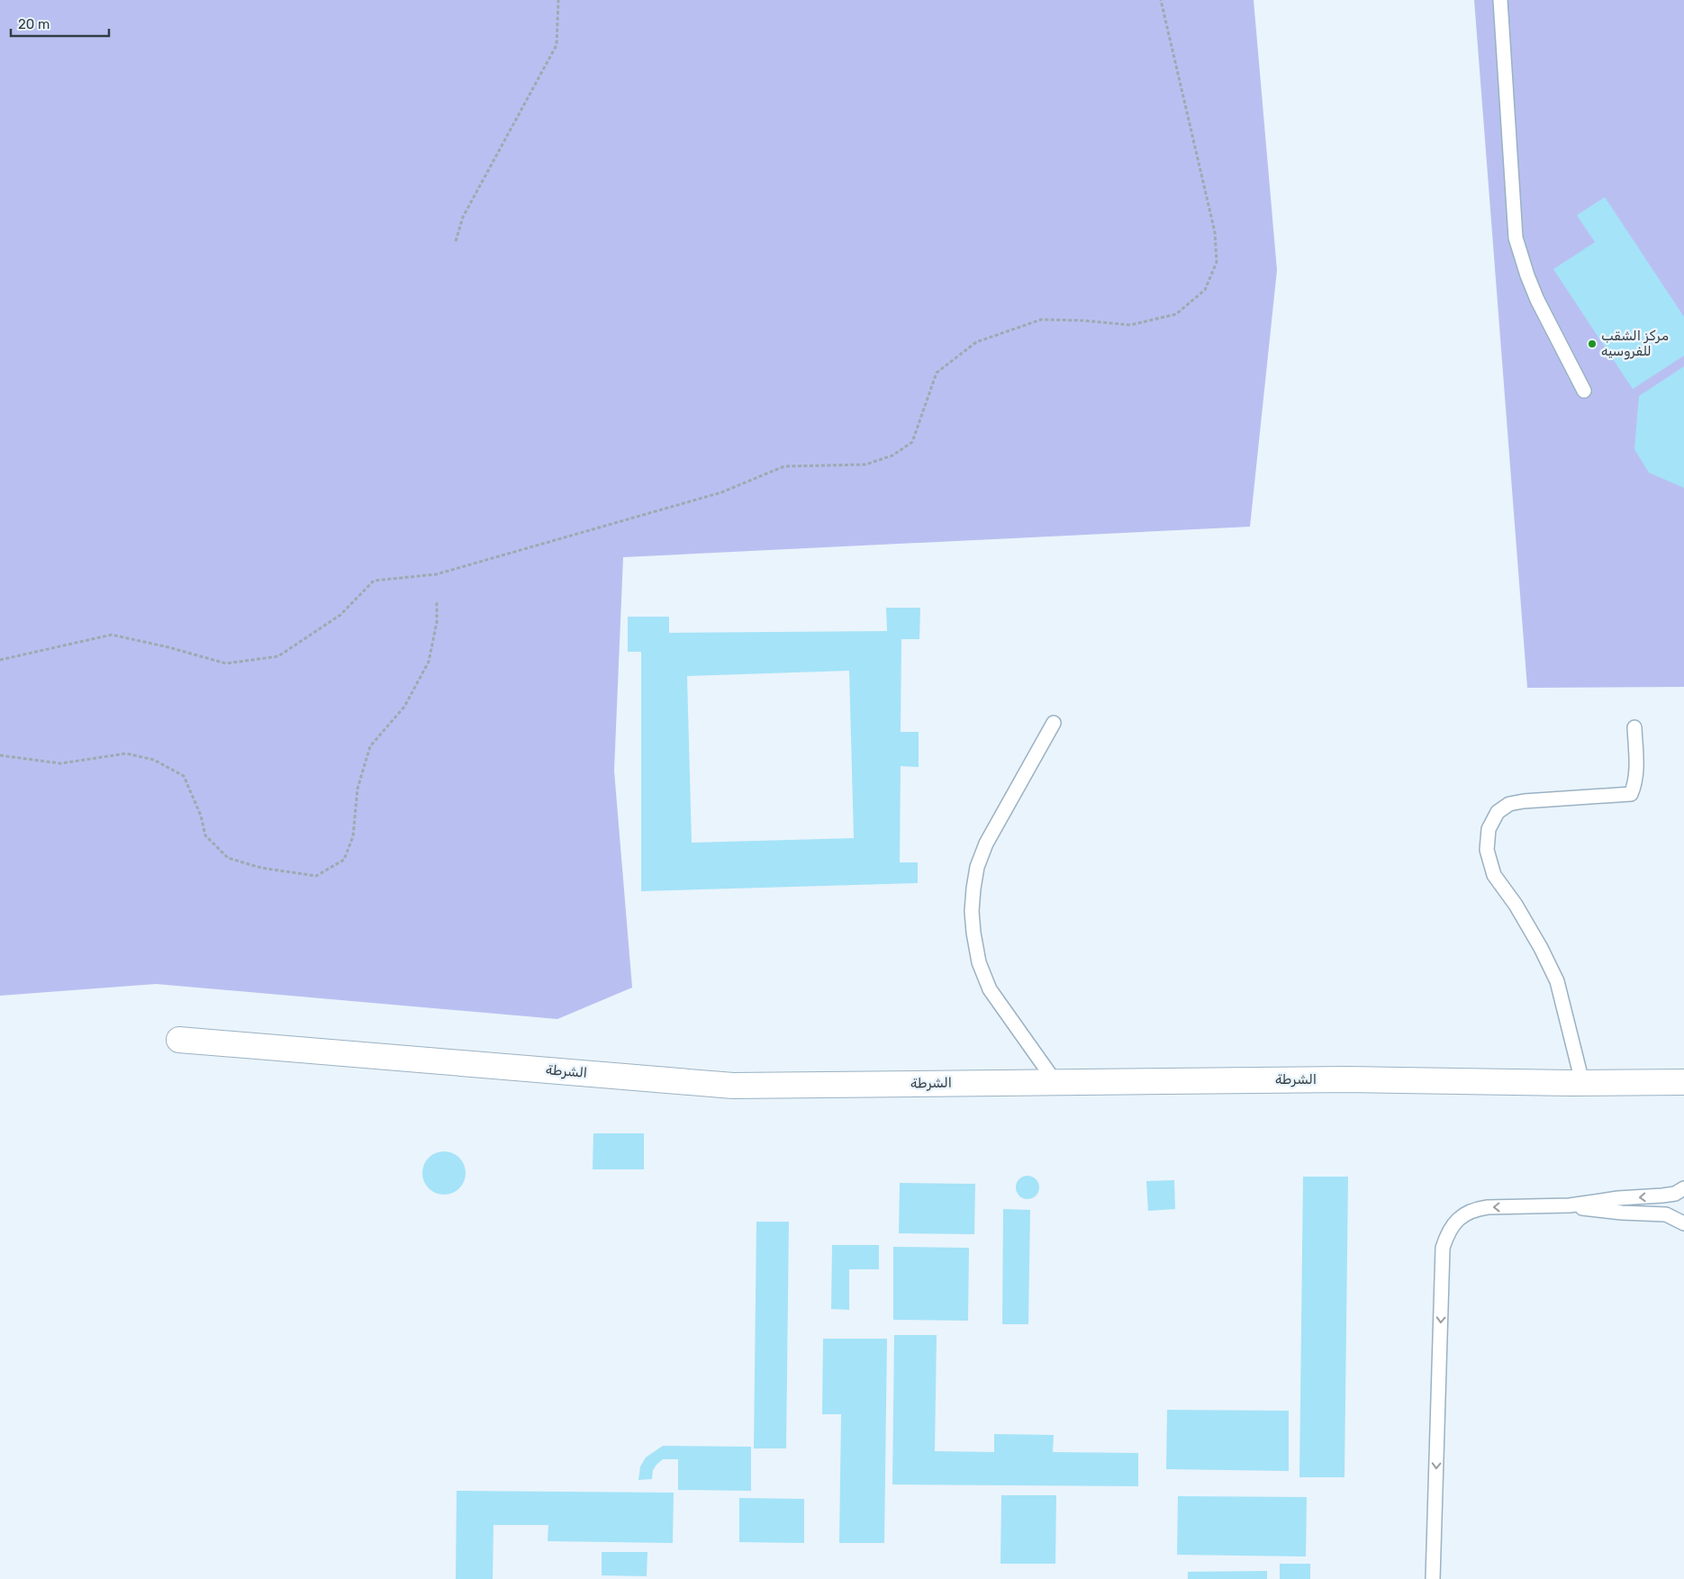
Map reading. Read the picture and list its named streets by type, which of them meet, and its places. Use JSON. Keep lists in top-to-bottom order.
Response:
{
  "streets": {
    "street": ["الشرطة"]
  },
  "places": ["مركز الشقب للفروسيه"],
  "scale_bar": "20 m"
}
